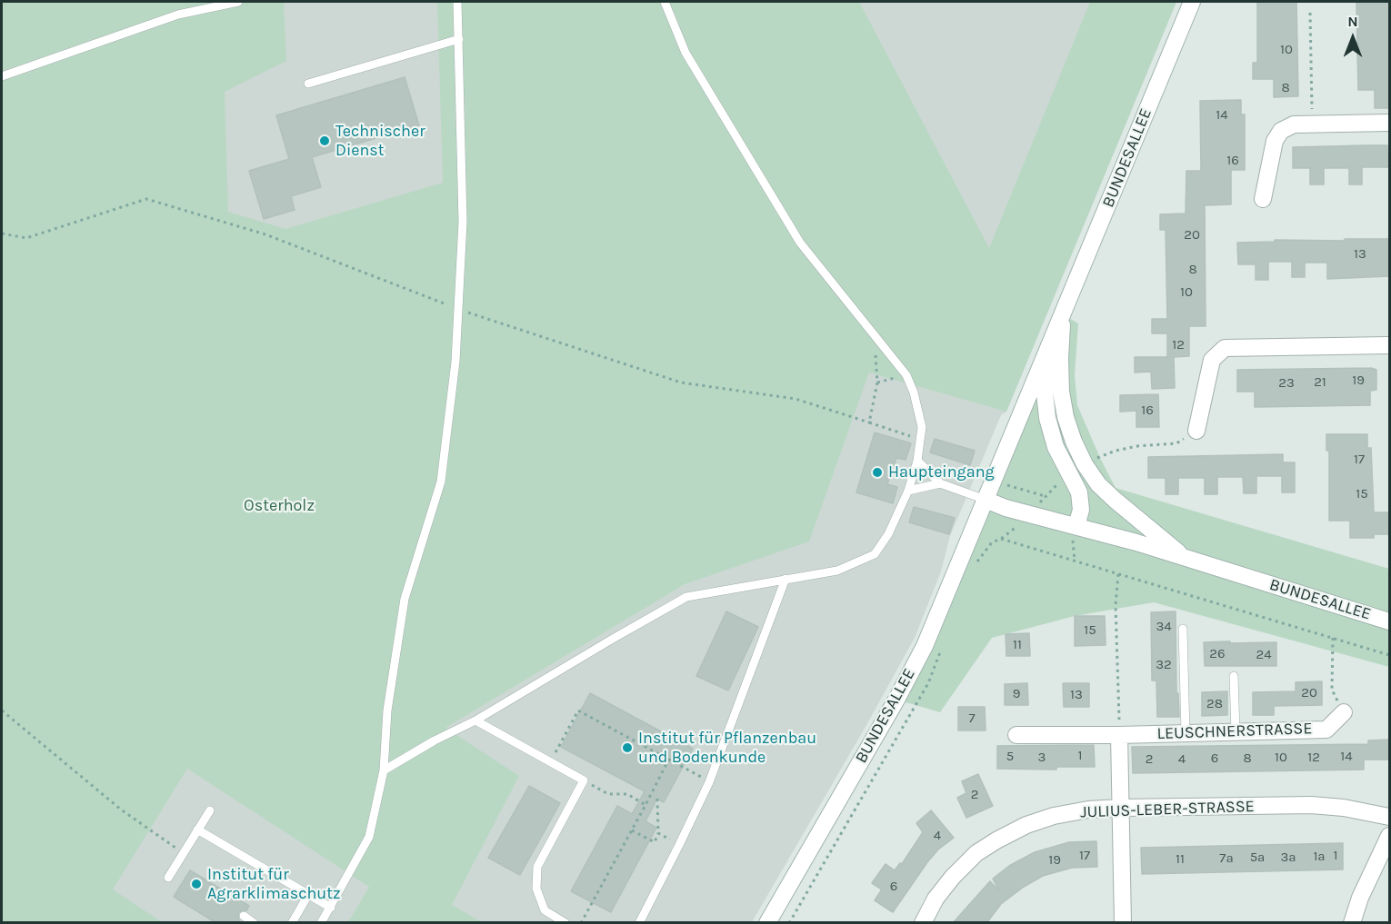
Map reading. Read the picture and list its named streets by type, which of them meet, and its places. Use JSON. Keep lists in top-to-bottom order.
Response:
{
  "streets": {
    "street": ["BUNDESALLEE", "LEUSCHNERSTRASSE", "JULIUS-LEBER-STRASSE"]
  },
  "parks": ["Osterholz"],
  "places": [
    "Technischer Dienst",
    "Haupteingang",
    "Institut für Pflanzenbau und Bodenkunde",
    "Institut für Agrarklimaschutz"
  ],
  "house_numbers": [
    "10",
    "8",
    "14",
    "16",
    "20",
    "13",
    "8",
    "10",
    "12",
    "19",
    "21",
    "23",
    "16",
    "17",
    "15",
    "34",
    "15",
    "11",
    "26",
    "24",
    "32",
    "20",
    "9",
    "13",
    "28",
    "7",
    "1",
    "5",
    "14",
    "3",
    "10",
    "12",
    "6",
    "8",
    "2",
    "4",
    "2",
    "4",
    "17",
    "1",
    "1a",
    "5a",
    "3a",
    "7a",
    "11",
    "19",
    "6"
  ],
  "north": "top"
}
